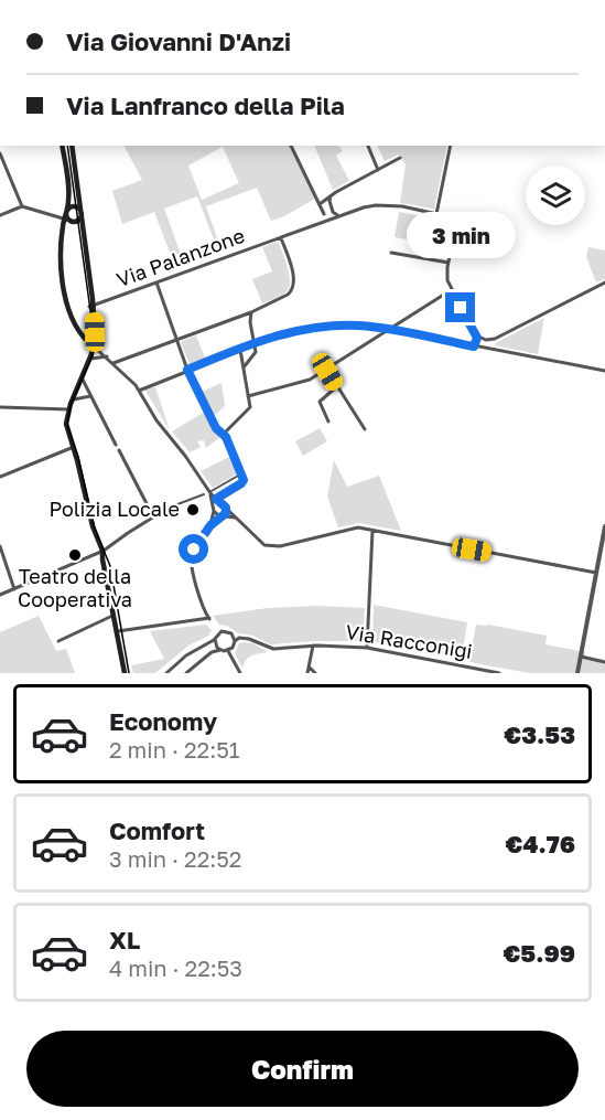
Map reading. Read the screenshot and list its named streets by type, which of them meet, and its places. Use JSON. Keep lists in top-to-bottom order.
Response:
{
  "streets": {
    "street": ["Via Palanzone", "Via Racconigi"]
  },
  "places": ["Polizia Locale", "Teatro della Cooperativa"],
  "page": {
    "banner": ["Via Giovanni D'Anzi", "Via Lanfranco della Pila"],
    "bubble": "3 min",
    "list": [
      {
        "name": "Economy",
        "note": "2 min · 22:51",
        "value": "€3.53"
      },
      {
        "name": "Comfort",
        "note": "3 min · 22:52",
        "value": "€4.76"
      },
      {
        "name": "XL",
        "note": "4 min · 22:53",
        "value": "€5.99"
      }
    ],
    "buttons": "Confirm"
  }
}
